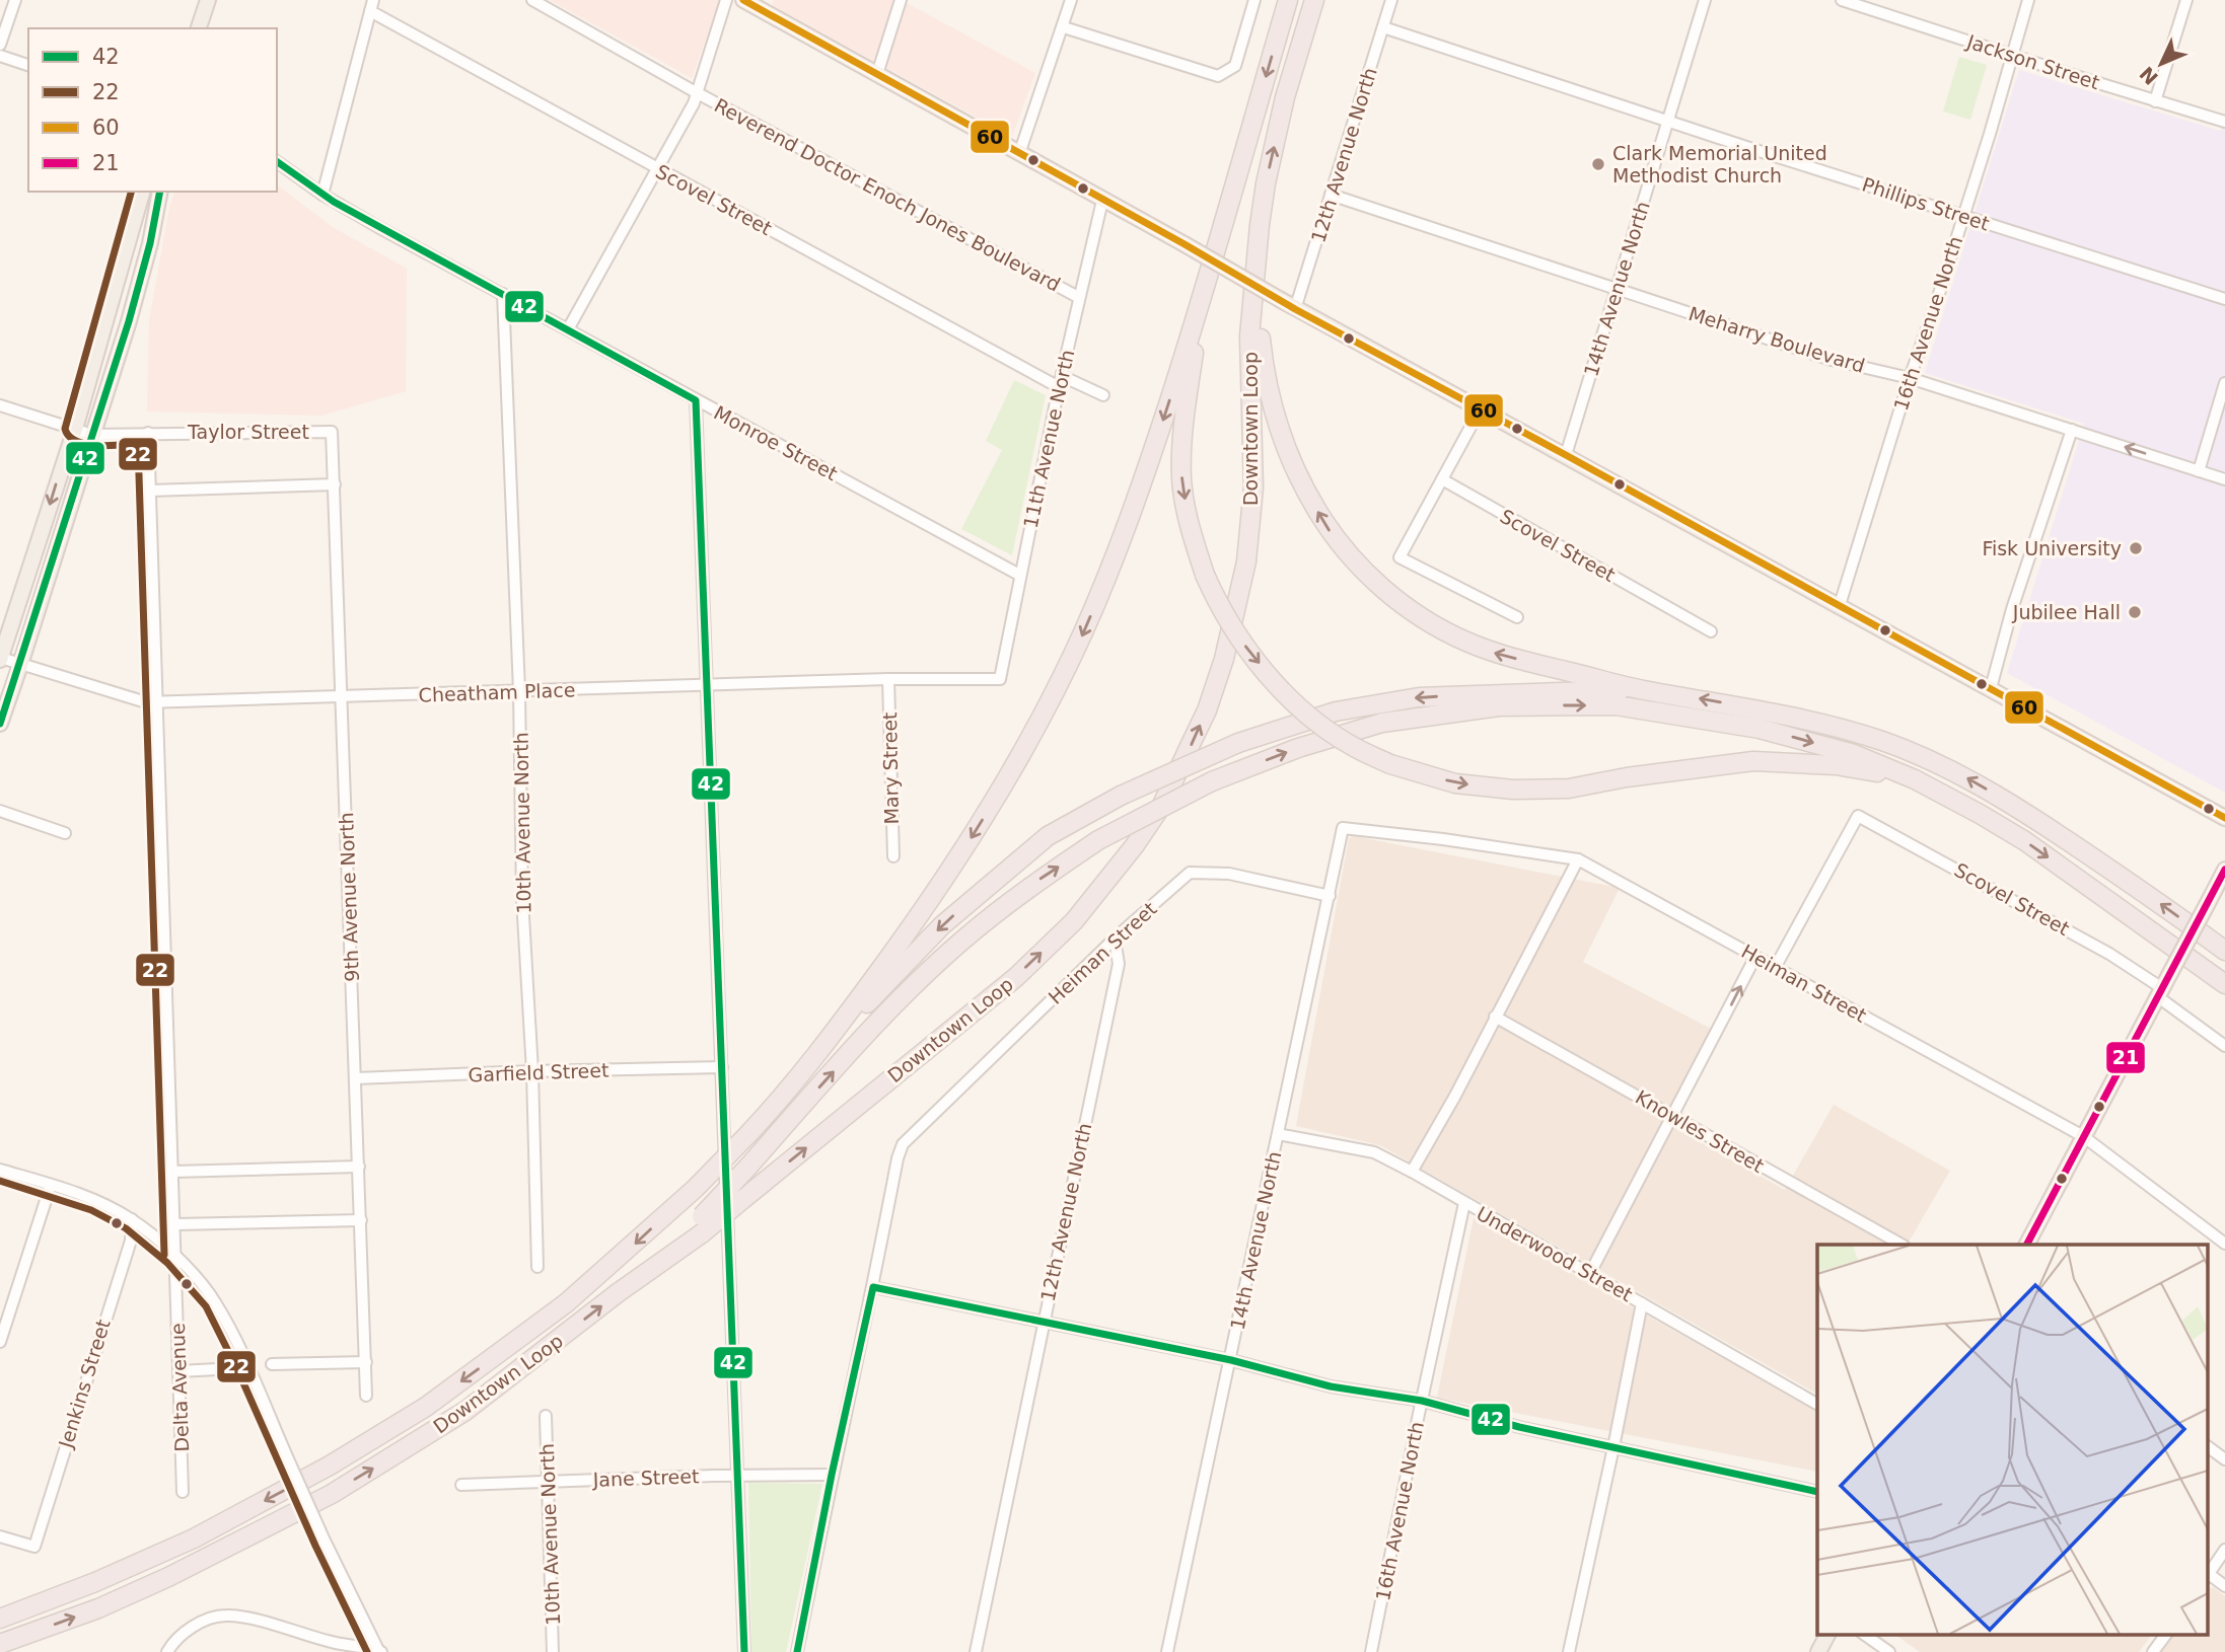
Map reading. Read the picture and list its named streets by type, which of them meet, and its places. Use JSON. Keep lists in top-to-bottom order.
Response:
{
  "streets": {
    "highway": ["Downtown Loop"],
    "street": [
      "Jackson Street",
      "12th Avenue North",
      "Reverend Doctor Enoch Jones Boulevard",
      "Scovel Street",
      "Phillips Street",
      "14th Avenue North",
      "16th Avenue North",
      "Meharry Boulevard",
      "Taylor Street",
      "11th Avenue North",
      "Monroe Street",
      "Cheatham Place",
      "Mary Street",
      "10th Avenue North",
      "9th Avenue North",
      "Heiman Street",
      "Garfield Street",
      "Knowles Street",
      "Underwood Street",
      "Jenkins Street",
      "Delta Avenue",
      "Jane Street"
    ]
  },
  "crossings": [
    ["Jackson Street", "16th Avenue North"],
    ["12th Avenue North", "Phillips Street"],
    ["12th Avenue North", "Meharry Boulevard"],
    ["12th Avenue North", "Heiman Street"],
    ["Reverend Doctor Enoch Jones Boulevard", "11th Avenue North"],
    ["Scovel Street", "11th Avenue North"],
    ["Scovel Street", "Heiman Street"],
    ["Phillips Street", "14th Avenue North"],
    ["Phillips Street", "16th Avenue North"],
    ["14th Avenue North", "Meharry Boulevard"],
    ["14th Avenue North", "Heiman Street"],
    ["14th Avenue North", "Underwood Street"],
    ["16th Avenue North", "Meharry Boulevard"],
    ["16th Avenue North", "Underwood Street"],
    ["Taylor Street", "9th Avenue North"],
    ["Taylor Street", "Delta Avenue"],
    ["11th Avenue North", "Monroe Street"],
    ["11th Avenue North", "Cheatham Place"],
    ["Monroe Street", "10th Avenue North"],
    ["Cheatham Place", "Mary Street"],
    ["Cheatham Place", "10th Avenue North"],
    ["Cheatham Place", "9th Avenue North"],
    ["Cheatham Place", "Delta Avenue"],
    ["10th Avenue North", "Garfield Street"],
    ["10th Avenue North", "Jane Street"],
    ["9th Avenue North", "Garfield Street"]
  ],
  "places": ["Clark Memorial United Methodist Church", "Fisk University", "Jubilee Hall"],
  "lines": [
    "transit line 60",
    "transit line 42",
    "transit line 22",
    "transit line 21"
  ],
  "legend": [
    "42",
    "22",
    "60",
    "21"
  ],
  "north": "bottom left"
}
